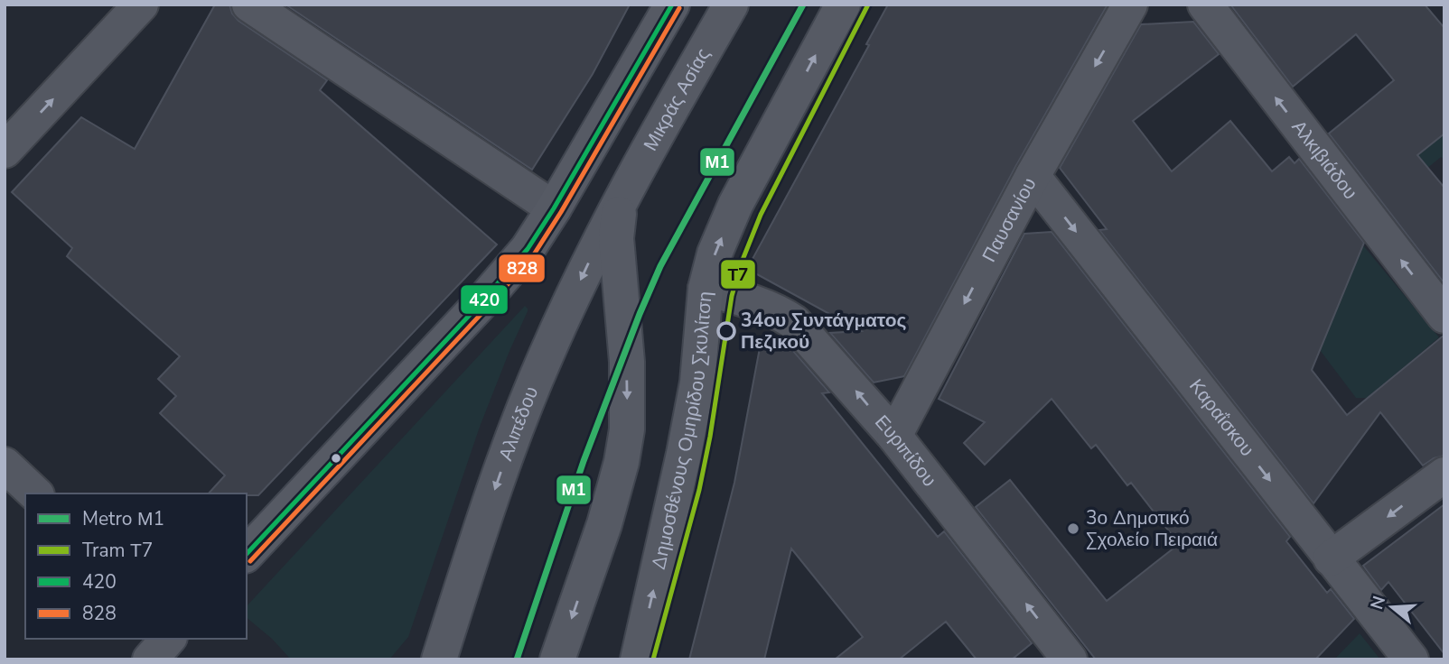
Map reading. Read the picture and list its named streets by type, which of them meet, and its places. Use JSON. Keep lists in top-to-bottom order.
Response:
{
  "streets": {
    "main road": ["Μικράς Ασίας", "Αλιπέδου", "Δημοσθένους Ομηρίδου Σκυλίτση"],
    "street": [
      "Αλκιβιάδου",
      "Παυσανίου",
      "Καραΐσκου",
      "Ευριπίδου"
    ]
  },
  "crossings": [
    ["Μικράς Ασίας", "Αλιπέδου"],
    ["Παυσανίου", "Καραΐσκου"],
    ["Παυσανίου", "Ευριπίδου"],
    ["Δημοσθένους Ομηρίδου Σκυλίτση", "Ευριπίδου"]
  ],
  "one_way": [
    "Αλκιβιάδου",
    "Παυσανίου",
    "Καραΐσκου",
    "Ευριπίδου"
  ],
  "places": ["34ου Συντάγματος Πεζικού", "3ο Δημοτικό Σχολείο Πειραιά"],
  "lines": [
    "metro line Μ1",
    "tram line Τ7",
    "transit line 420",
    "transit line 828"
  ],
  "legend": [
    "Metro Μ1",
    "Tram Τ7",
    "420",
    "828"
  ],
  "north": "left"
}
